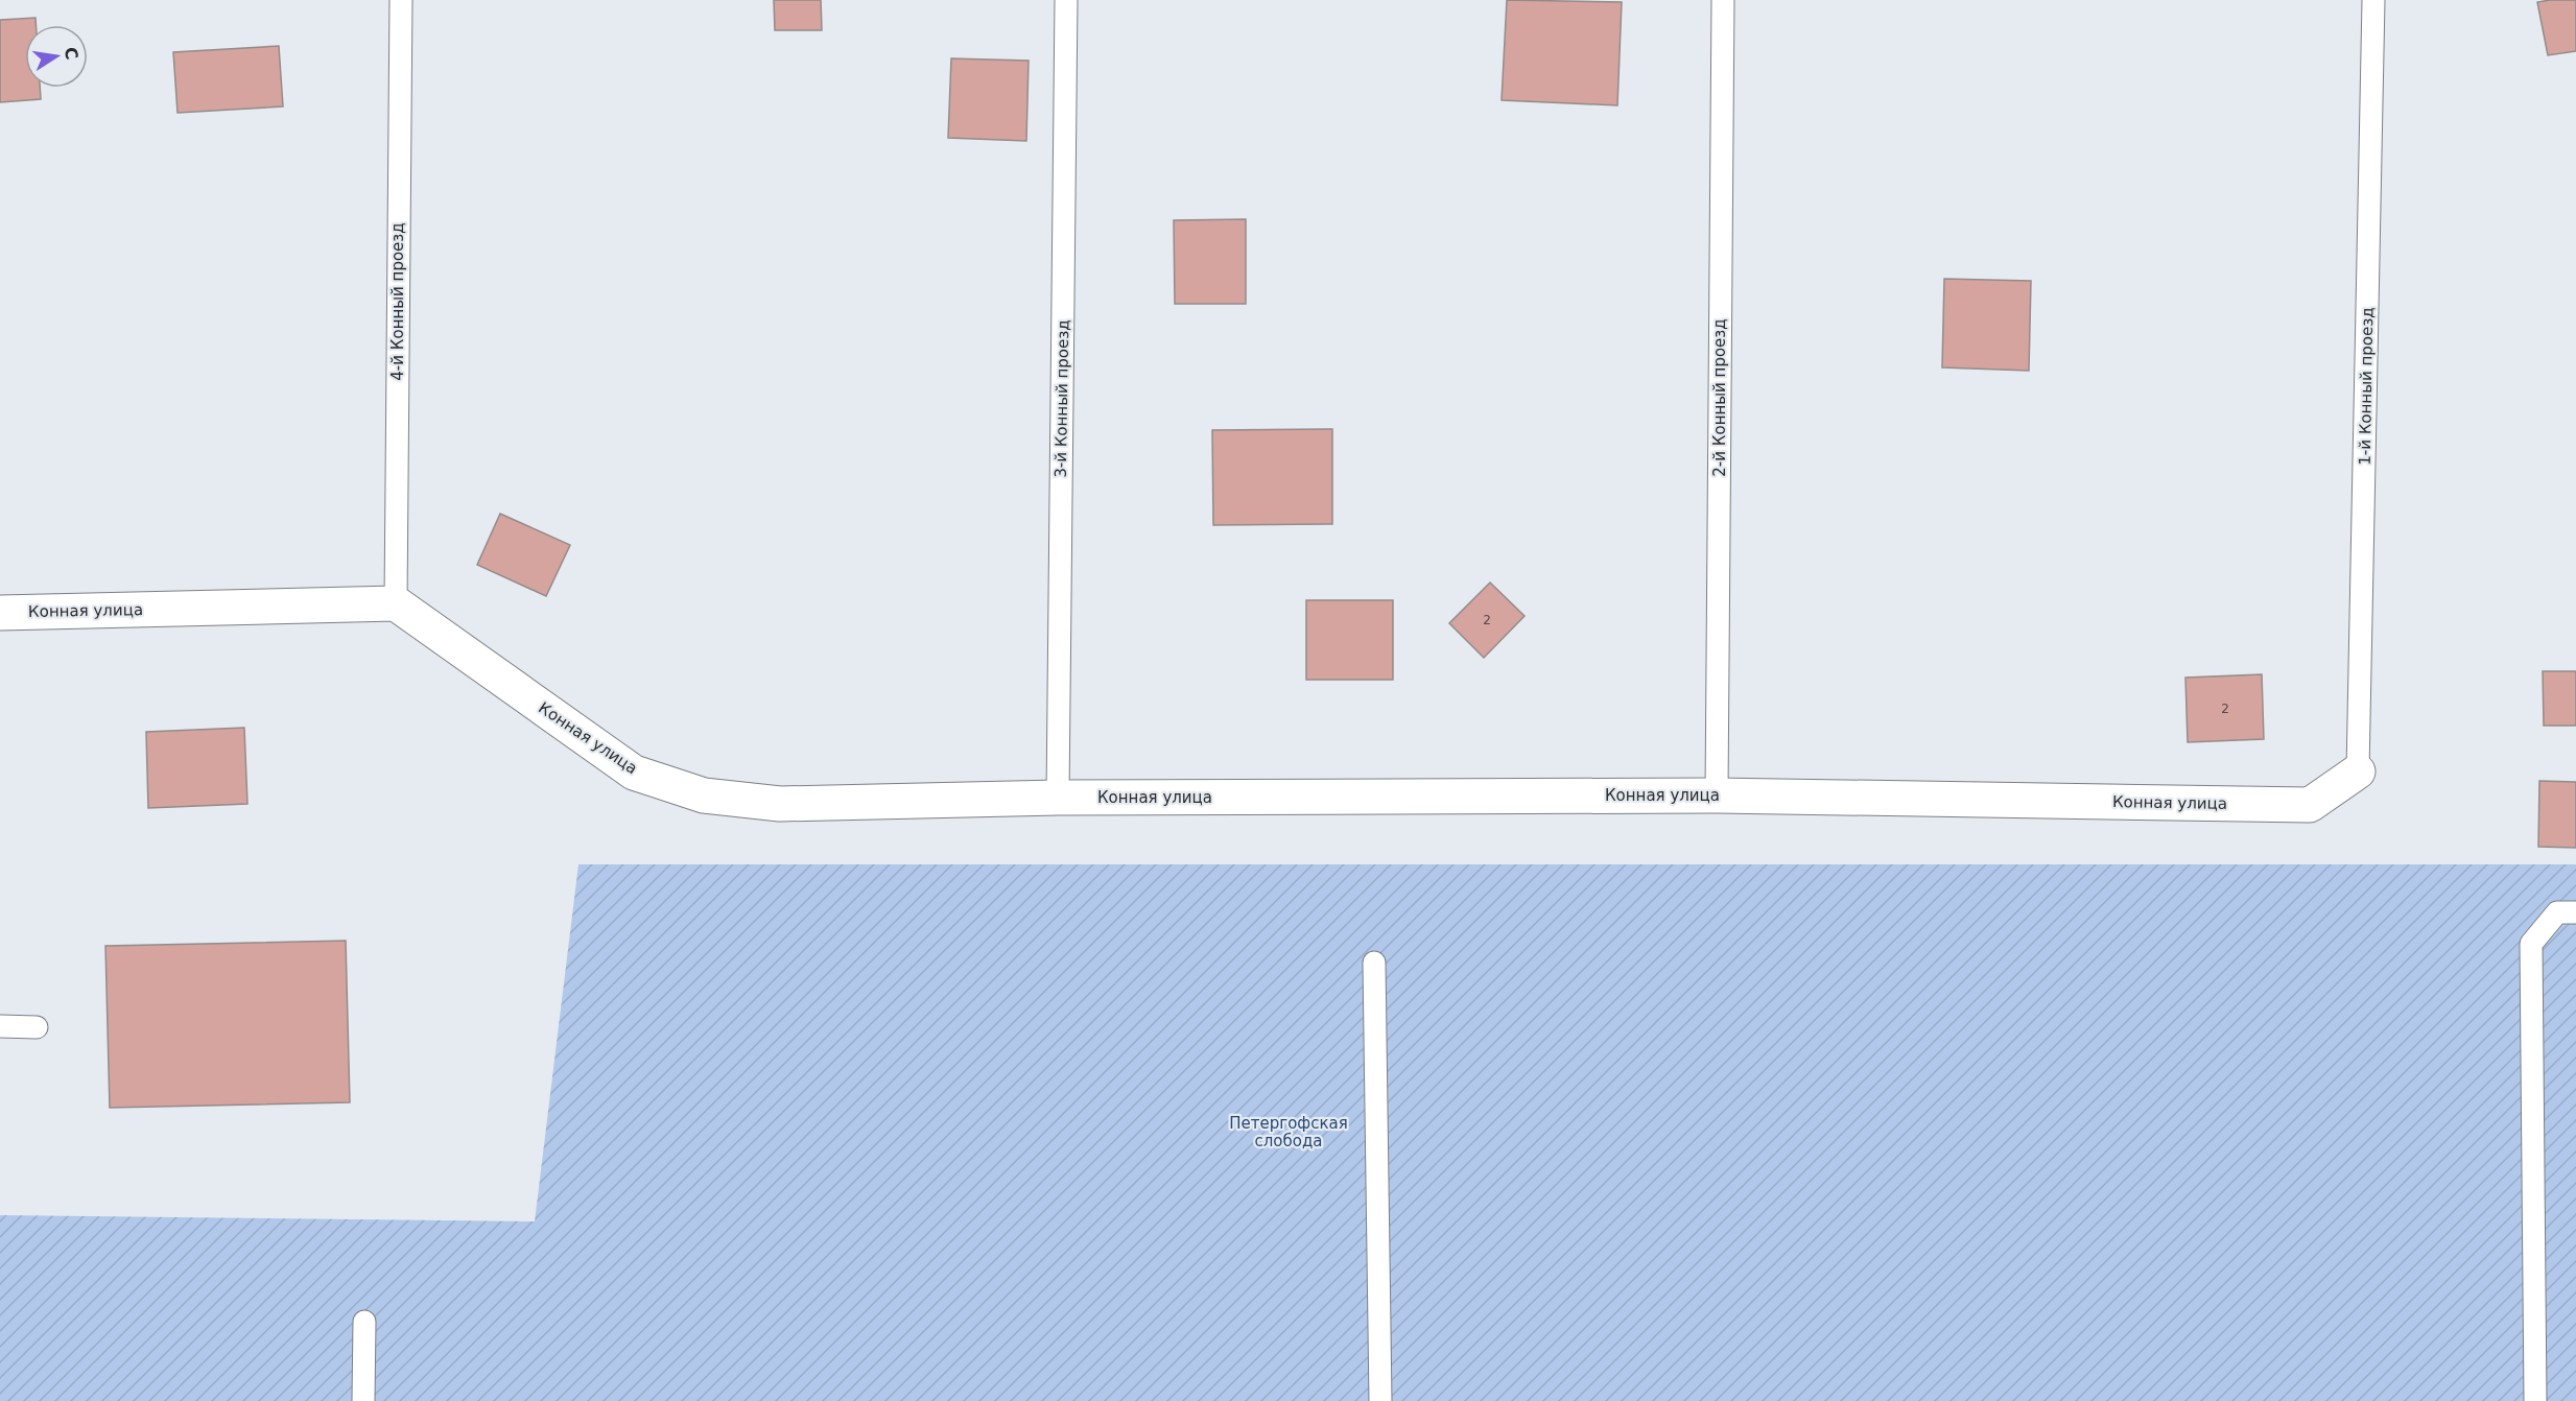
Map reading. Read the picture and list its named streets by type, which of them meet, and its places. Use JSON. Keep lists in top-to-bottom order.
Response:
{
  "streets": {
    "street": ["Конная улица"],
    "lane": [
      "4-й Конный проезд",
      "1-й Конный проезд",
      "2-й Конный проезд",
      "3-й Конный проезд"
    ]
  },
  "crossings": [
    ["4-й Конный проезд", "Конная улица"],
    ["1-й Конный проезд", "Конная улица"],
    ["2-й Конный проезд", "Конная улица"],
    ["3-й Конный проезд", "Конная улица"]
  ],
  "parks": ["Петергофская слобода"],
  "house_numbers": ["2", "2"],
  "north": "right"
}
